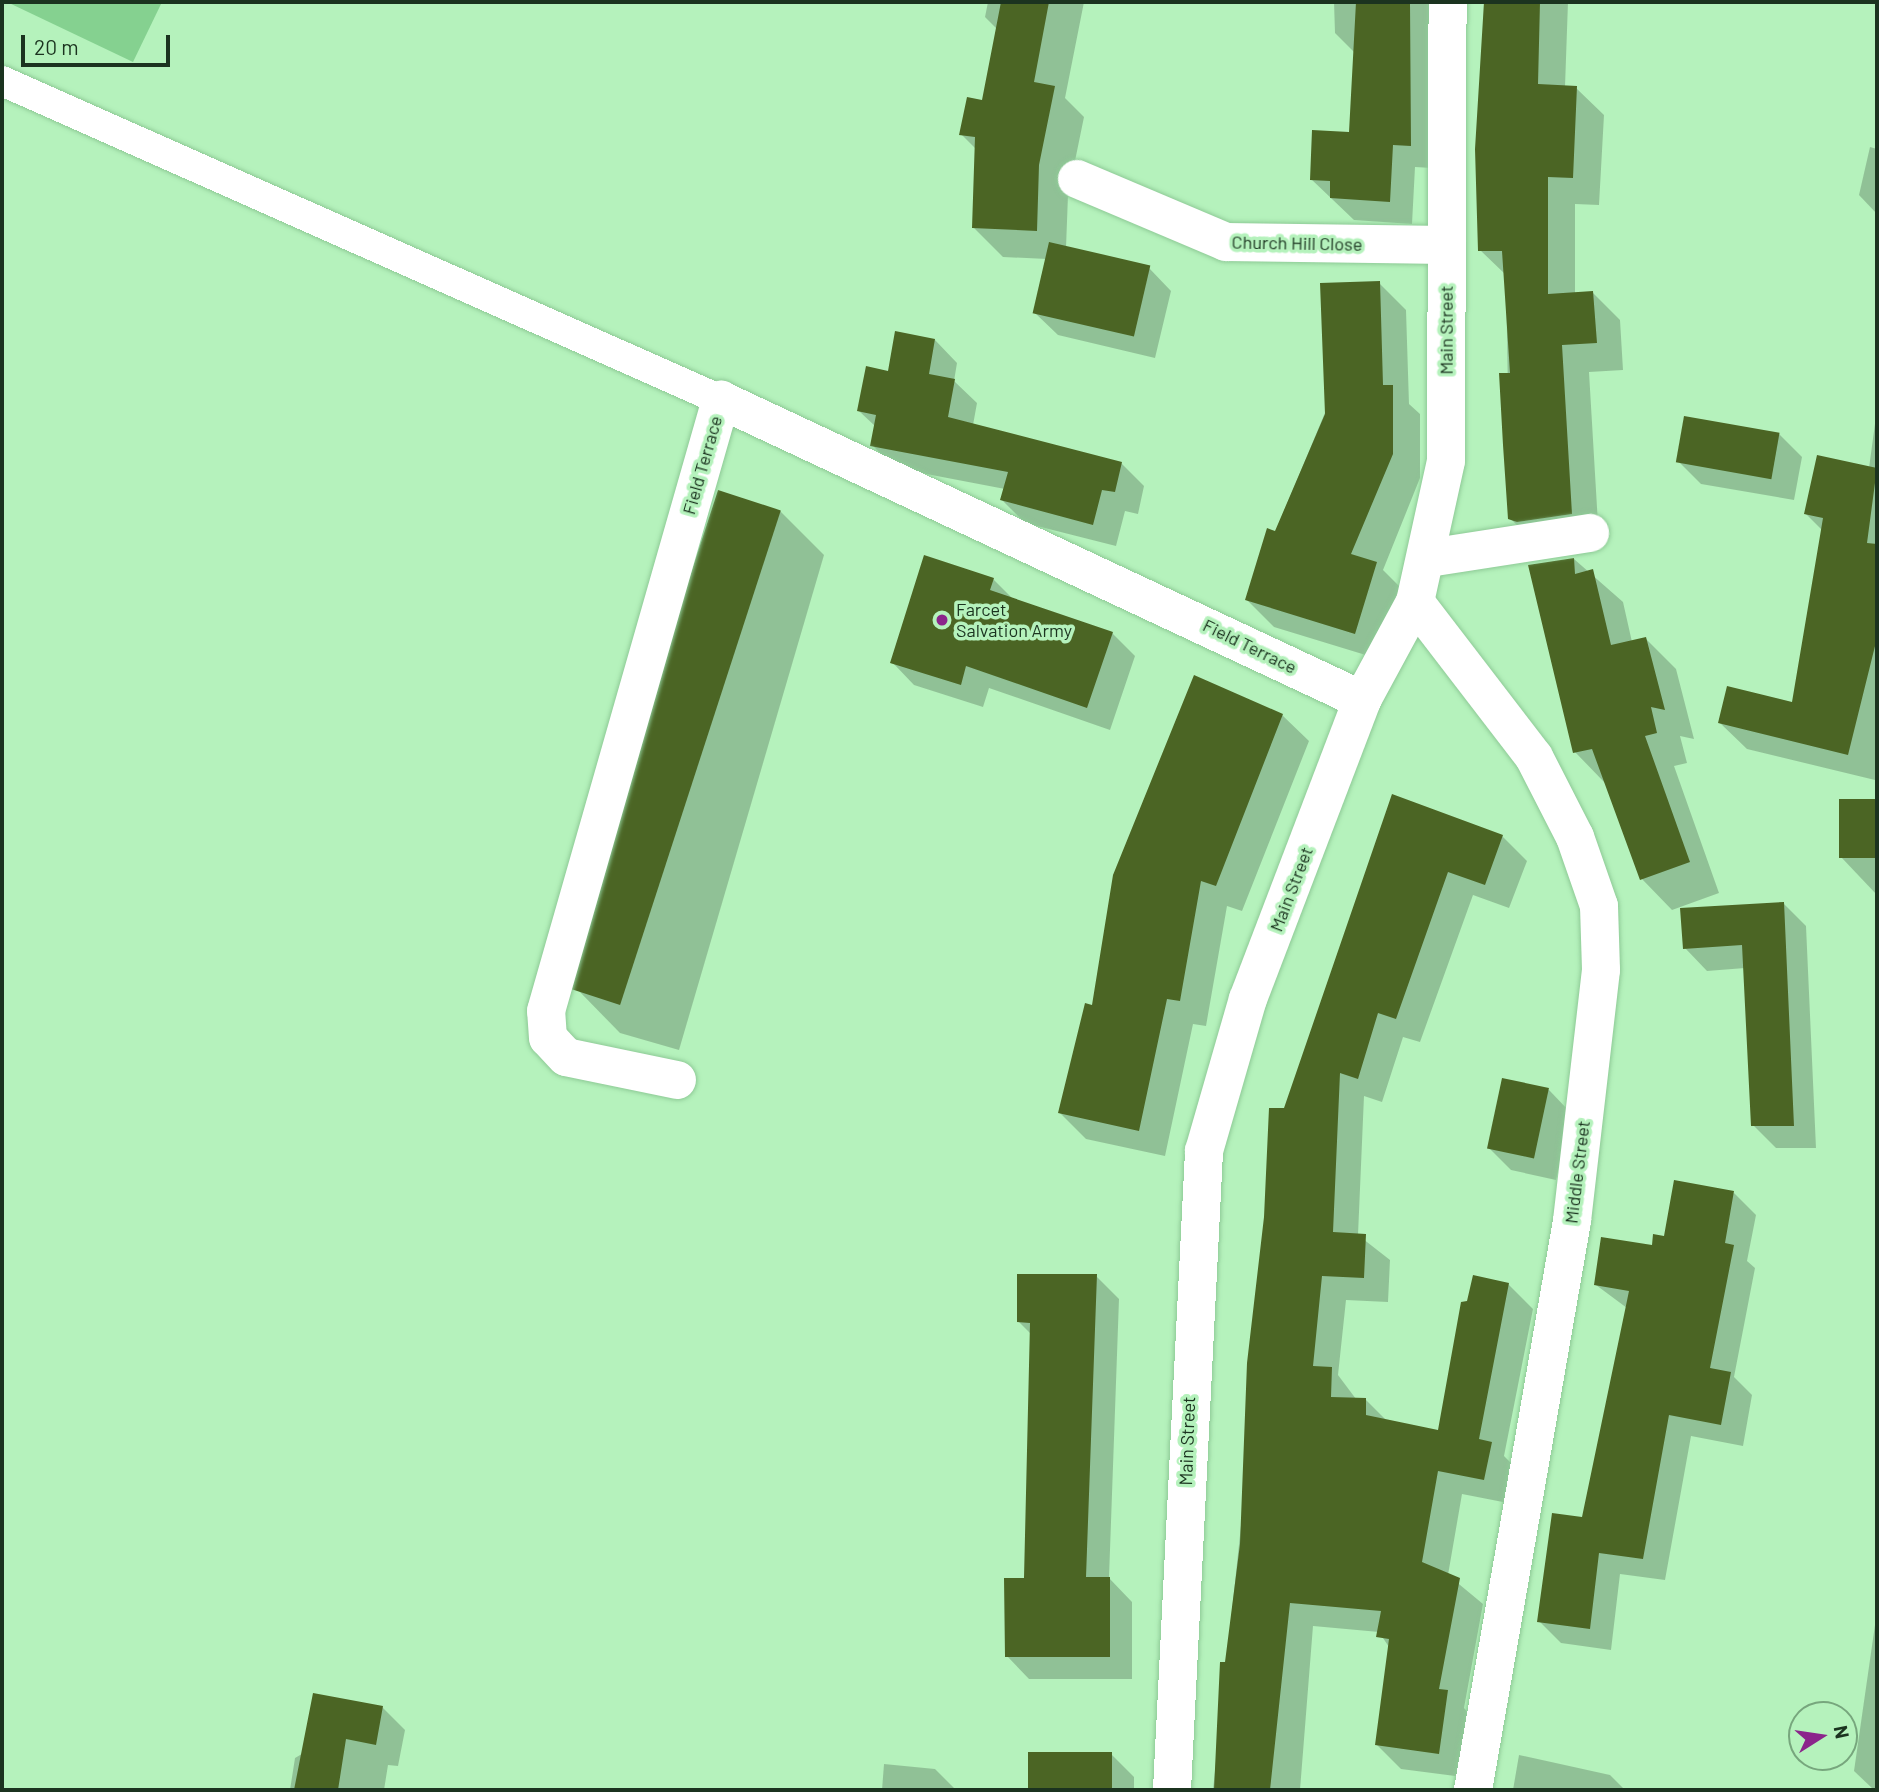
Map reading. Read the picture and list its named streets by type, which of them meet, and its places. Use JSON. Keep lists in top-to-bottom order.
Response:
{
  "streets": {
    "street": [
      "Church Hill Close",
      "Main Street",
      "Field Terrace",
      "Middle Street"
    ]
  },
  "crossings": [
    ["Church Hill Close", "Main Street"],
    ["Main Street", "Field Terrace"],
    ["Main Street", "Middle Street"]
  ],
  "places": ["Farcet Salvation Army"],
  "scale_bar": "20 m",
  "north": "right"
}
